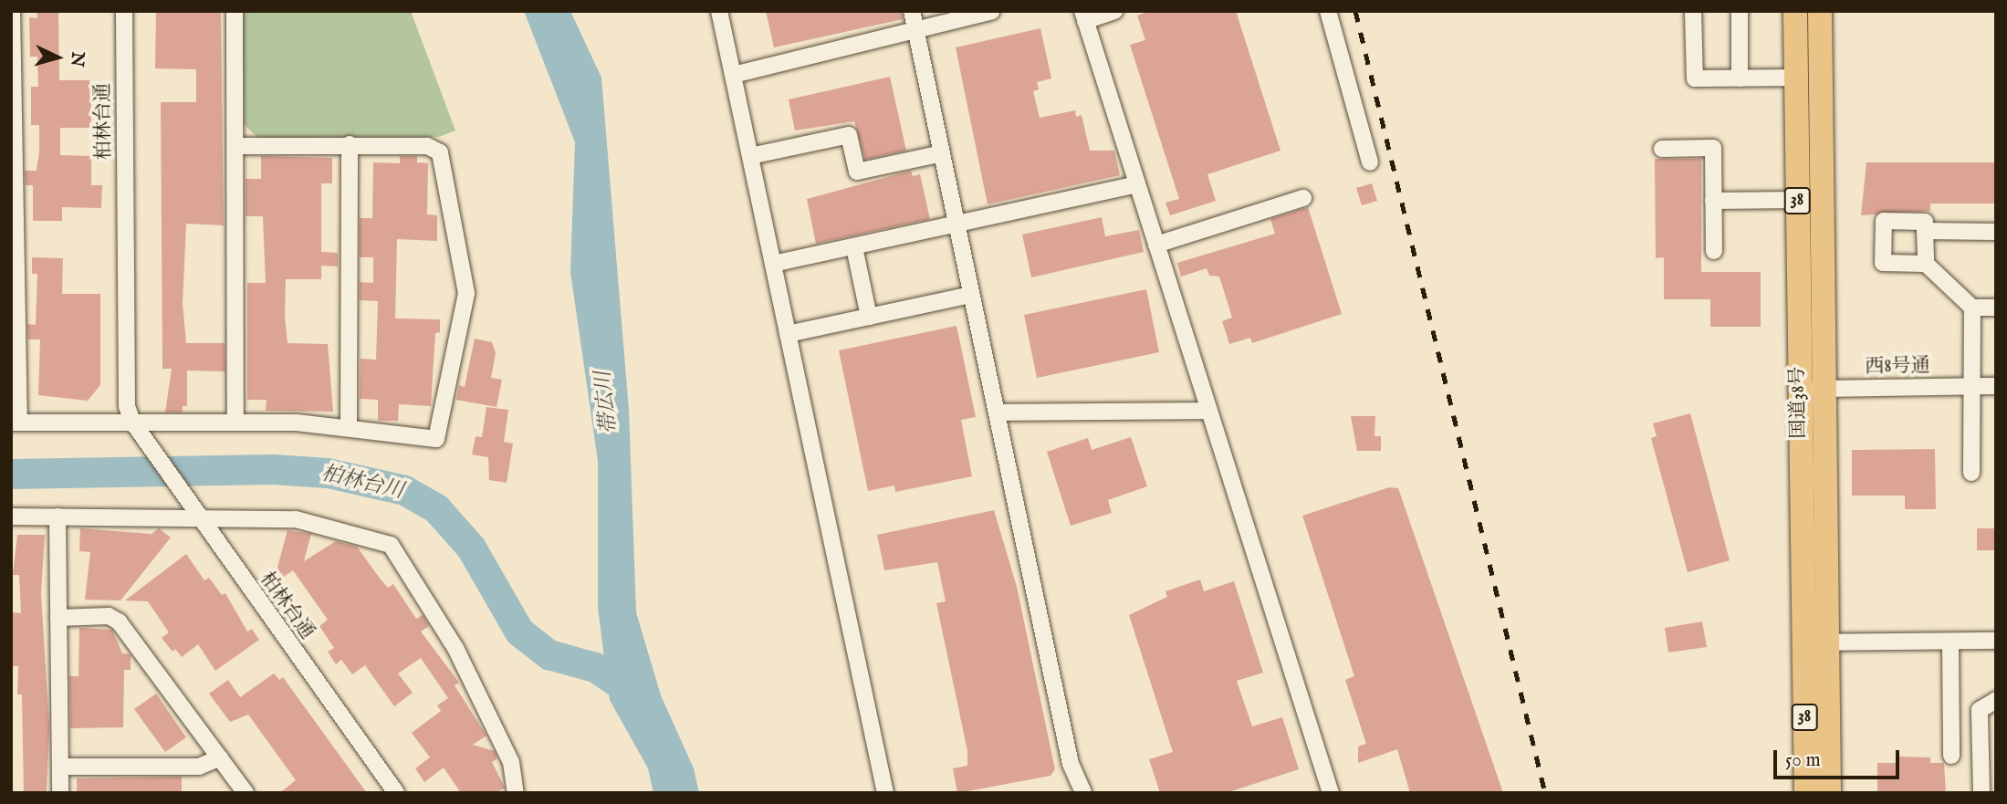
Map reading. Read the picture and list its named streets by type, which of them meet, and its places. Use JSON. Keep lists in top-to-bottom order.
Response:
{
  "streets": {
    "highway": ["38", "国道38号"],
    "street": ["柏林台通", "西8号通"]
  },
  "crossings": [
    ["西8号通", "国道38号"]
  ],
  "water": ["帯広川", "柏林台川"],
  "scale_bar": "50 m",
  "north": "right"
}
